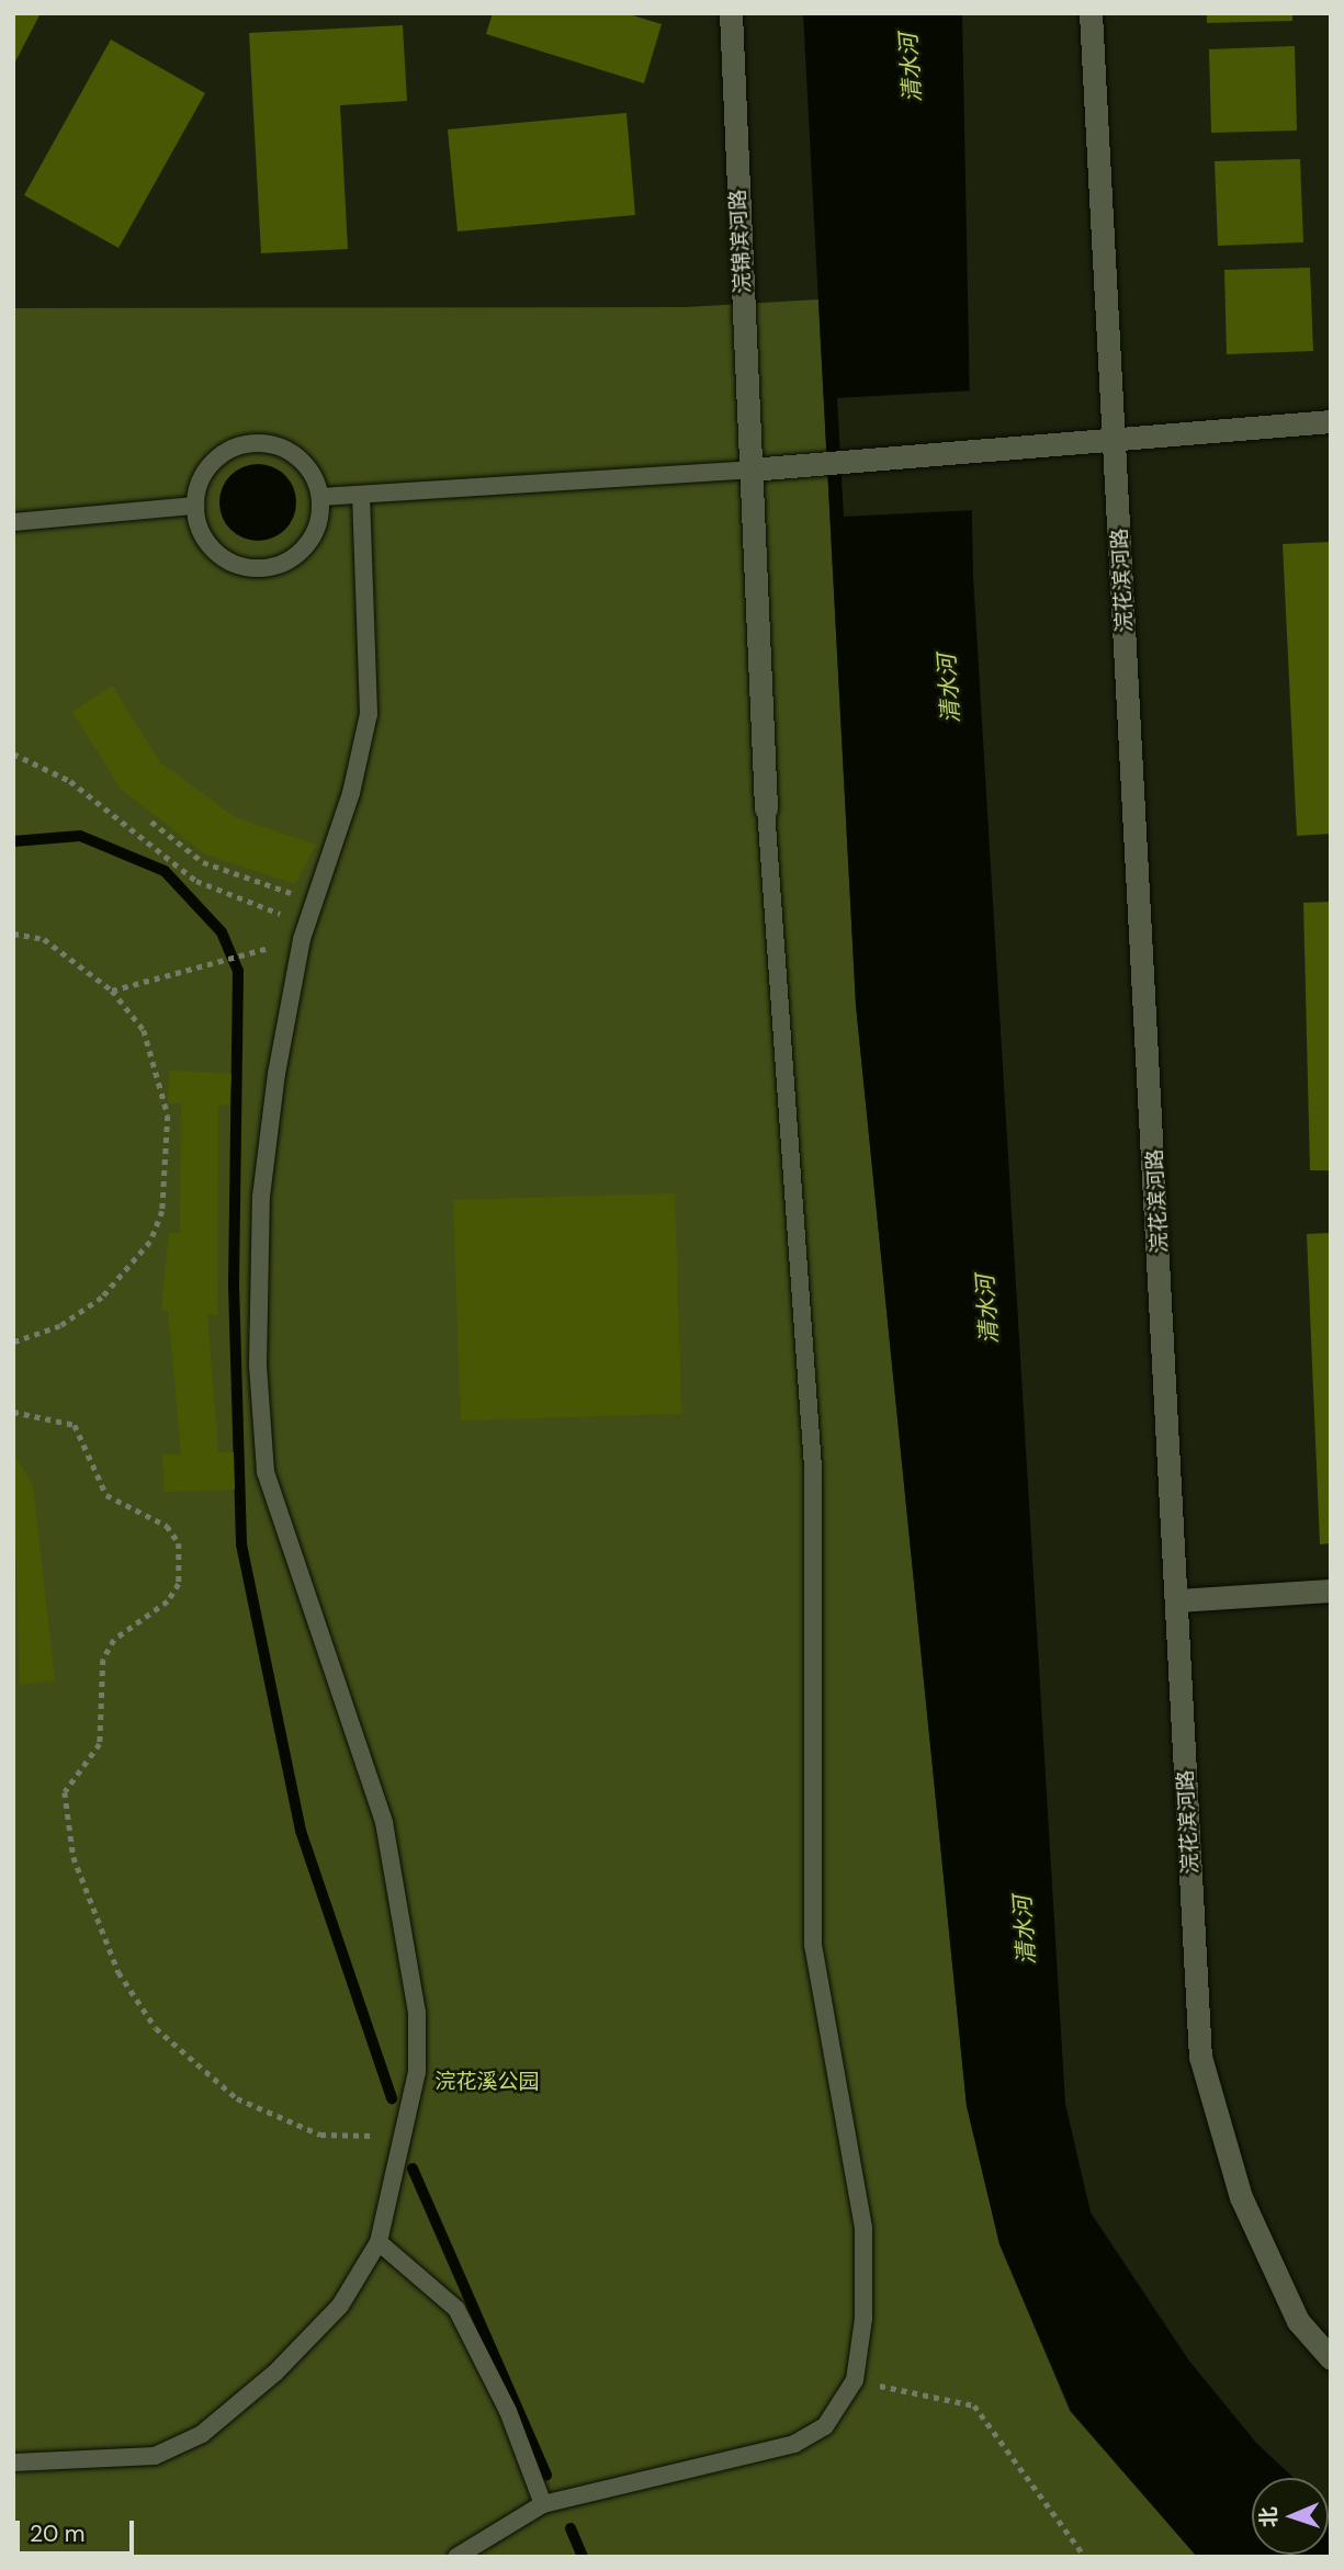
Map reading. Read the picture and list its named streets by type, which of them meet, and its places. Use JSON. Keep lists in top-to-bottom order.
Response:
{
  "streets": {
    "street": ["浣锦滨河路", "浣花滨河路"]
  },
  "water": ["清水河"],
  "parks": ["浣花溪公园"],
  "scale_bar": "20 m",
  "north": "left"
}
